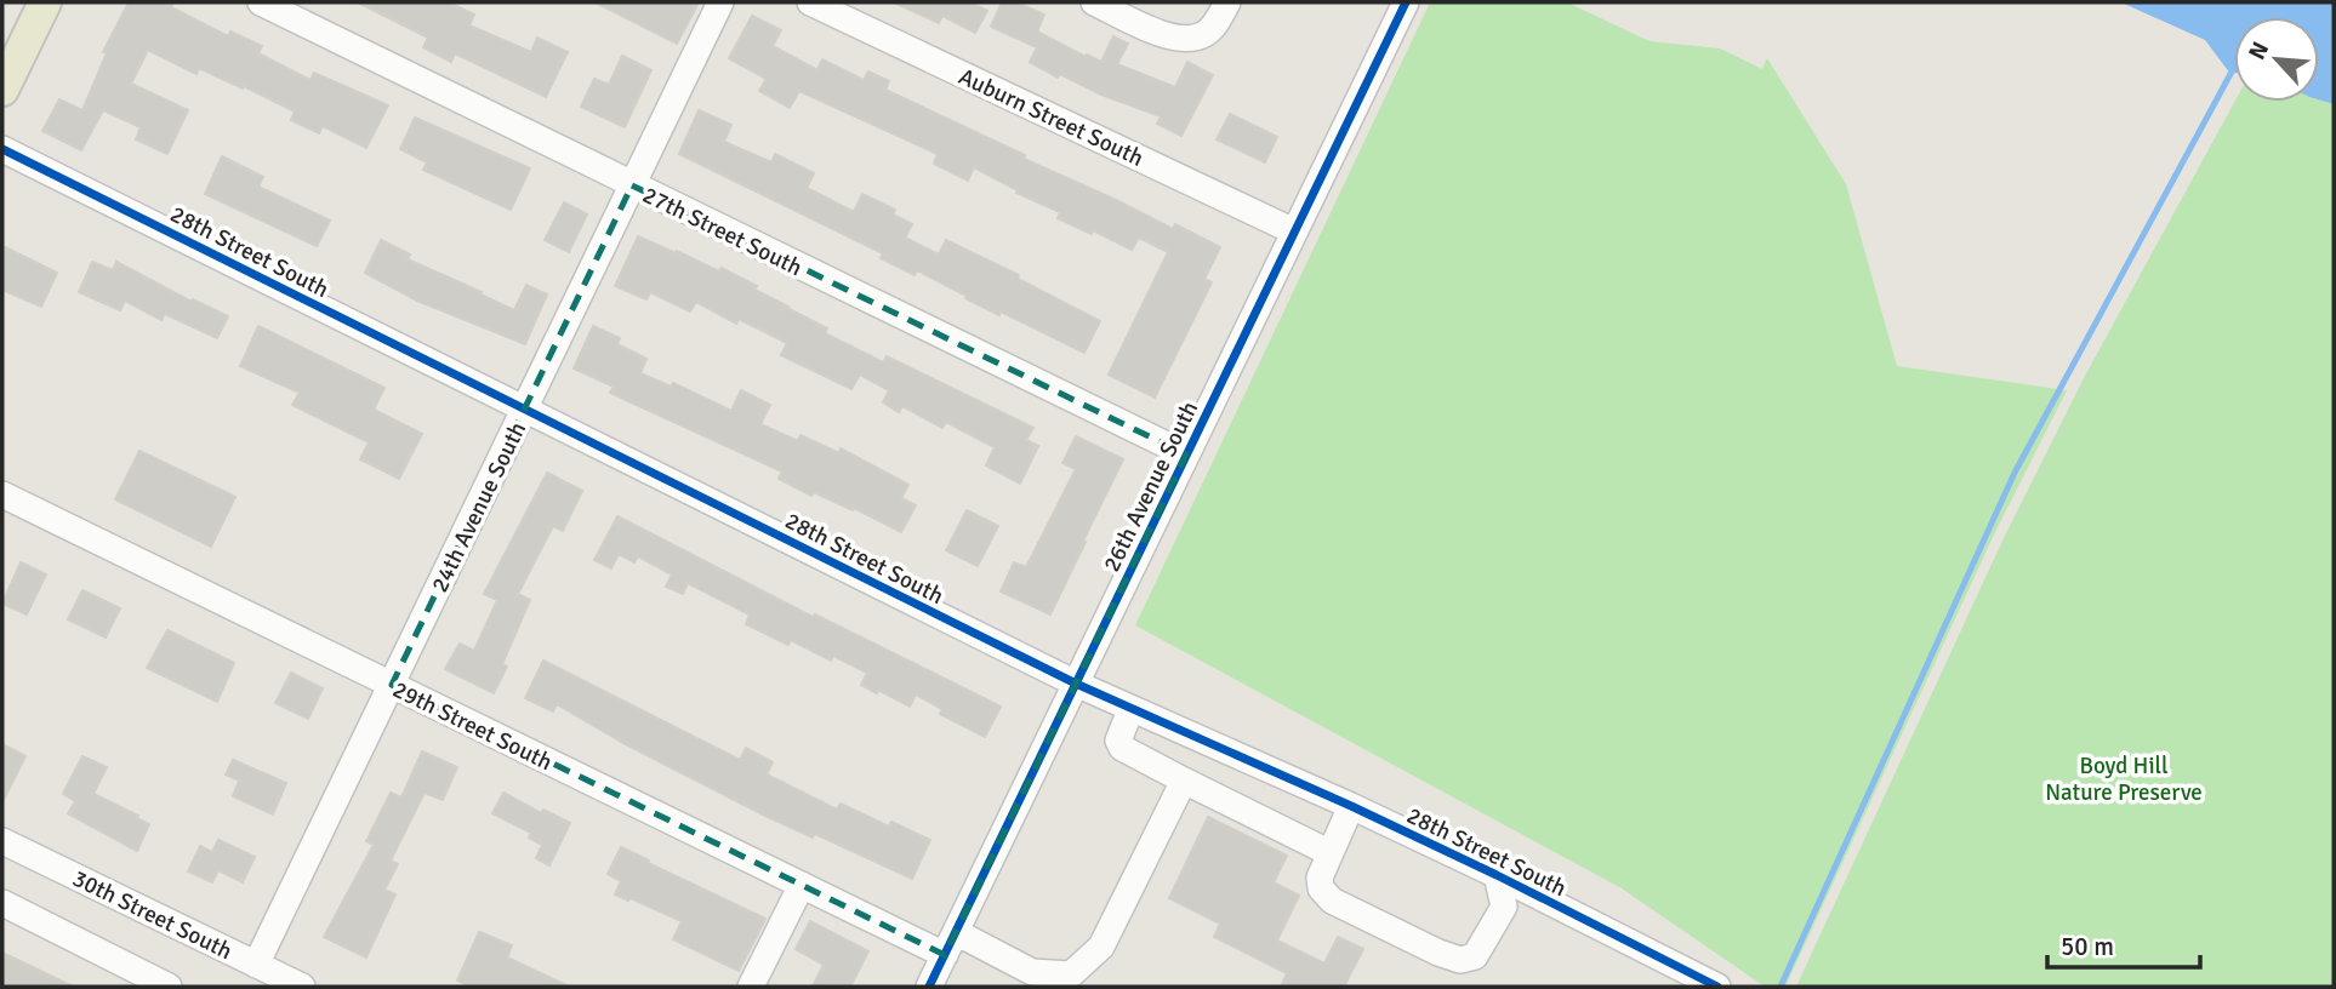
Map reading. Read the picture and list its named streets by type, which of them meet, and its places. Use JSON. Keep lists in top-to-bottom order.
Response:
{
  "streets": {
    "street": [
      "Auburn Street South",
      "27th Street South",
      "28th Street South",
      "26th Avenue South",
      "24th Avenue South",
      "29th Street South",
      "30th Street South"
    ]
  },
  "crossings": [
    ["Auburn Street South", "26th Avenue South"],
    ["27th Street South", "26th Avenue South"],
    ["27th Street South", "24th Avenue South"],
    ["28th Street South", "26th Avenue South"],
    ["28th Street South", "24th Avenue South"],
    ["26th Avenue South", "29th Street South"],
    ["24th Avenue South", "29th Street South"],
    ["24th Avenue South", "30th Street South"]
  ],
  "parks": ["Boyd Hill Nature Preserve"],
  "scale_bar": "50 m",
  "north": "top left"
}
